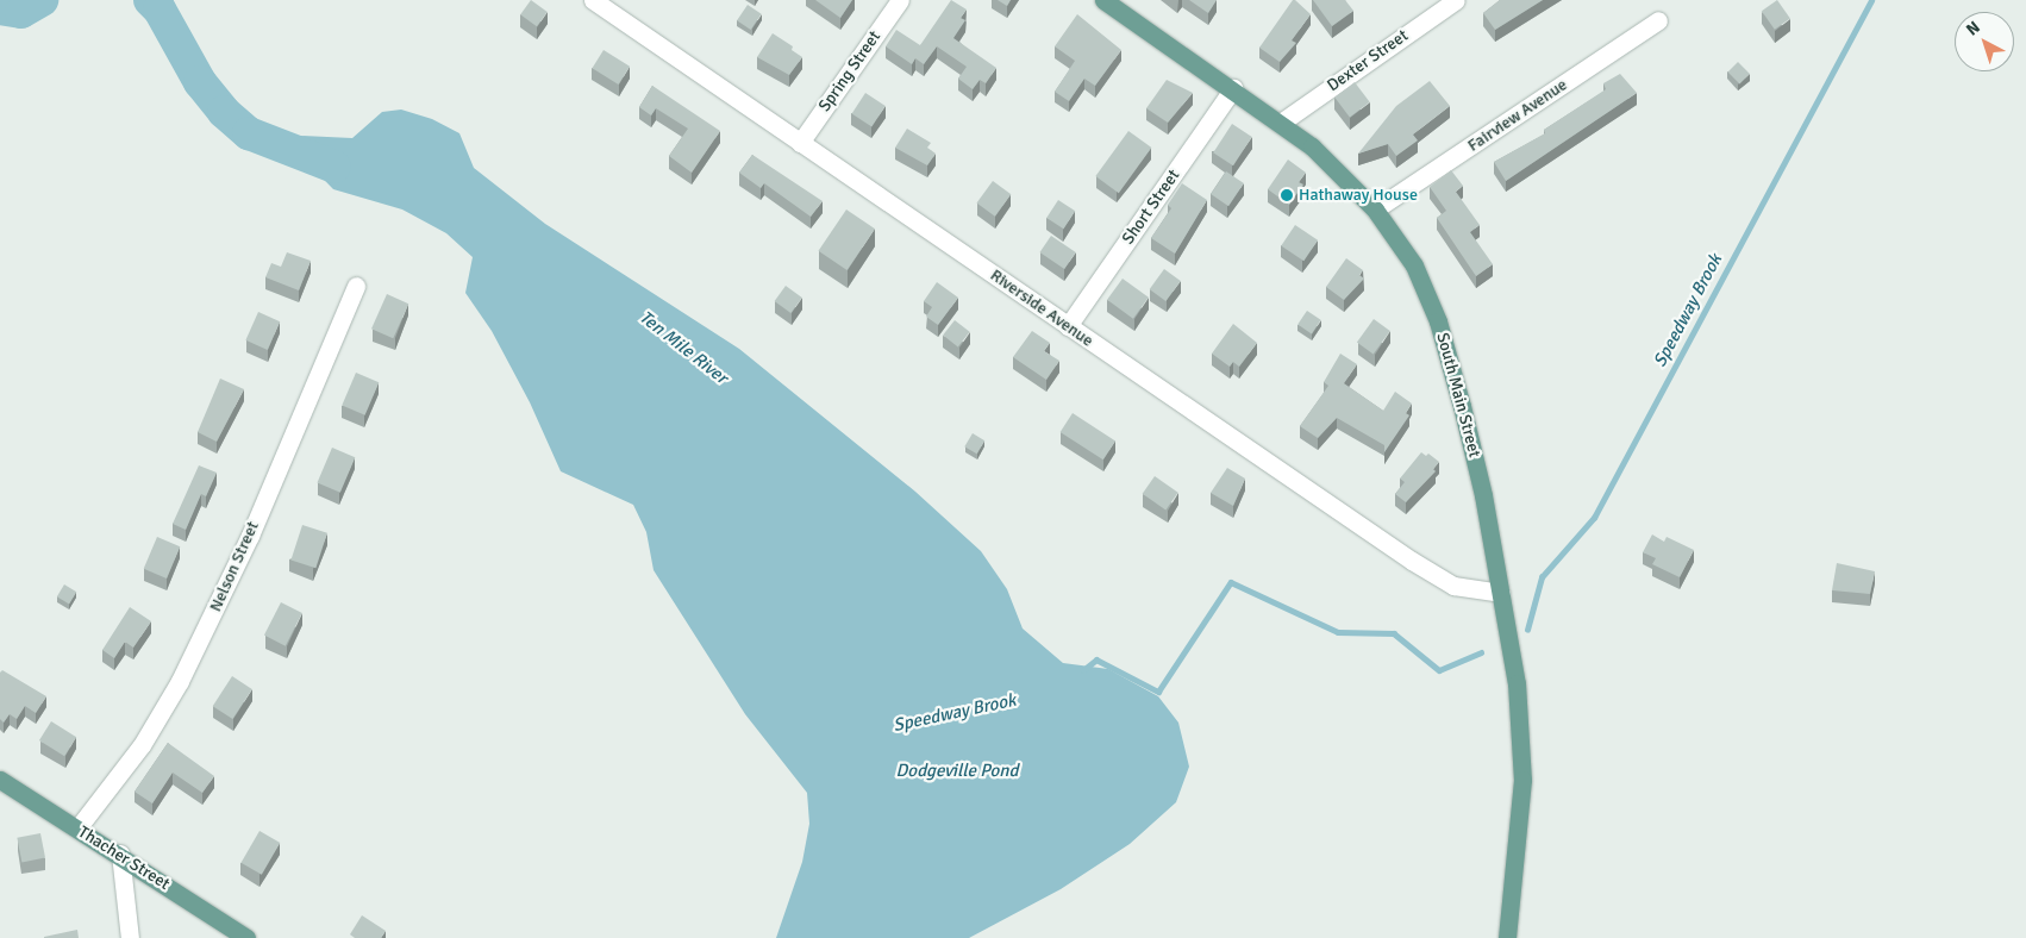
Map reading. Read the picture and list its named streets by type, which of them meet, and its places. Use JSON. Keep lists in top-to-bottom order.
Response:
{
  "streets": {
    "main road": ["South Main Street", "Thacher Street"],
    "street": [
      "Dexter Street",
      "Spring Street",
      "Fairview Avenue",
      "Short Street",
      "Riverside Avenue",
      "Nelson Street"
    ]
  },
  "crossings": [
    ["Dexter Street", "South Main Street"],
    ["Spring Street", "Riverside Avenue"],
    ["Fairview Avenue", "South Main Street"],
    ["Short Street", "Riverside Avenue"],
    ["Short Street", "South Main Street"],
    ["Riverside Avenue", "South Main Street"],
    ["Nelson Street", "Thacher Street"]
  ],
  "water": ["Speedway Brook", "Ten Mile River", "Dodgeville Pond"],
  "places": ["Hathaway House"],
  "north": "top left"
}
